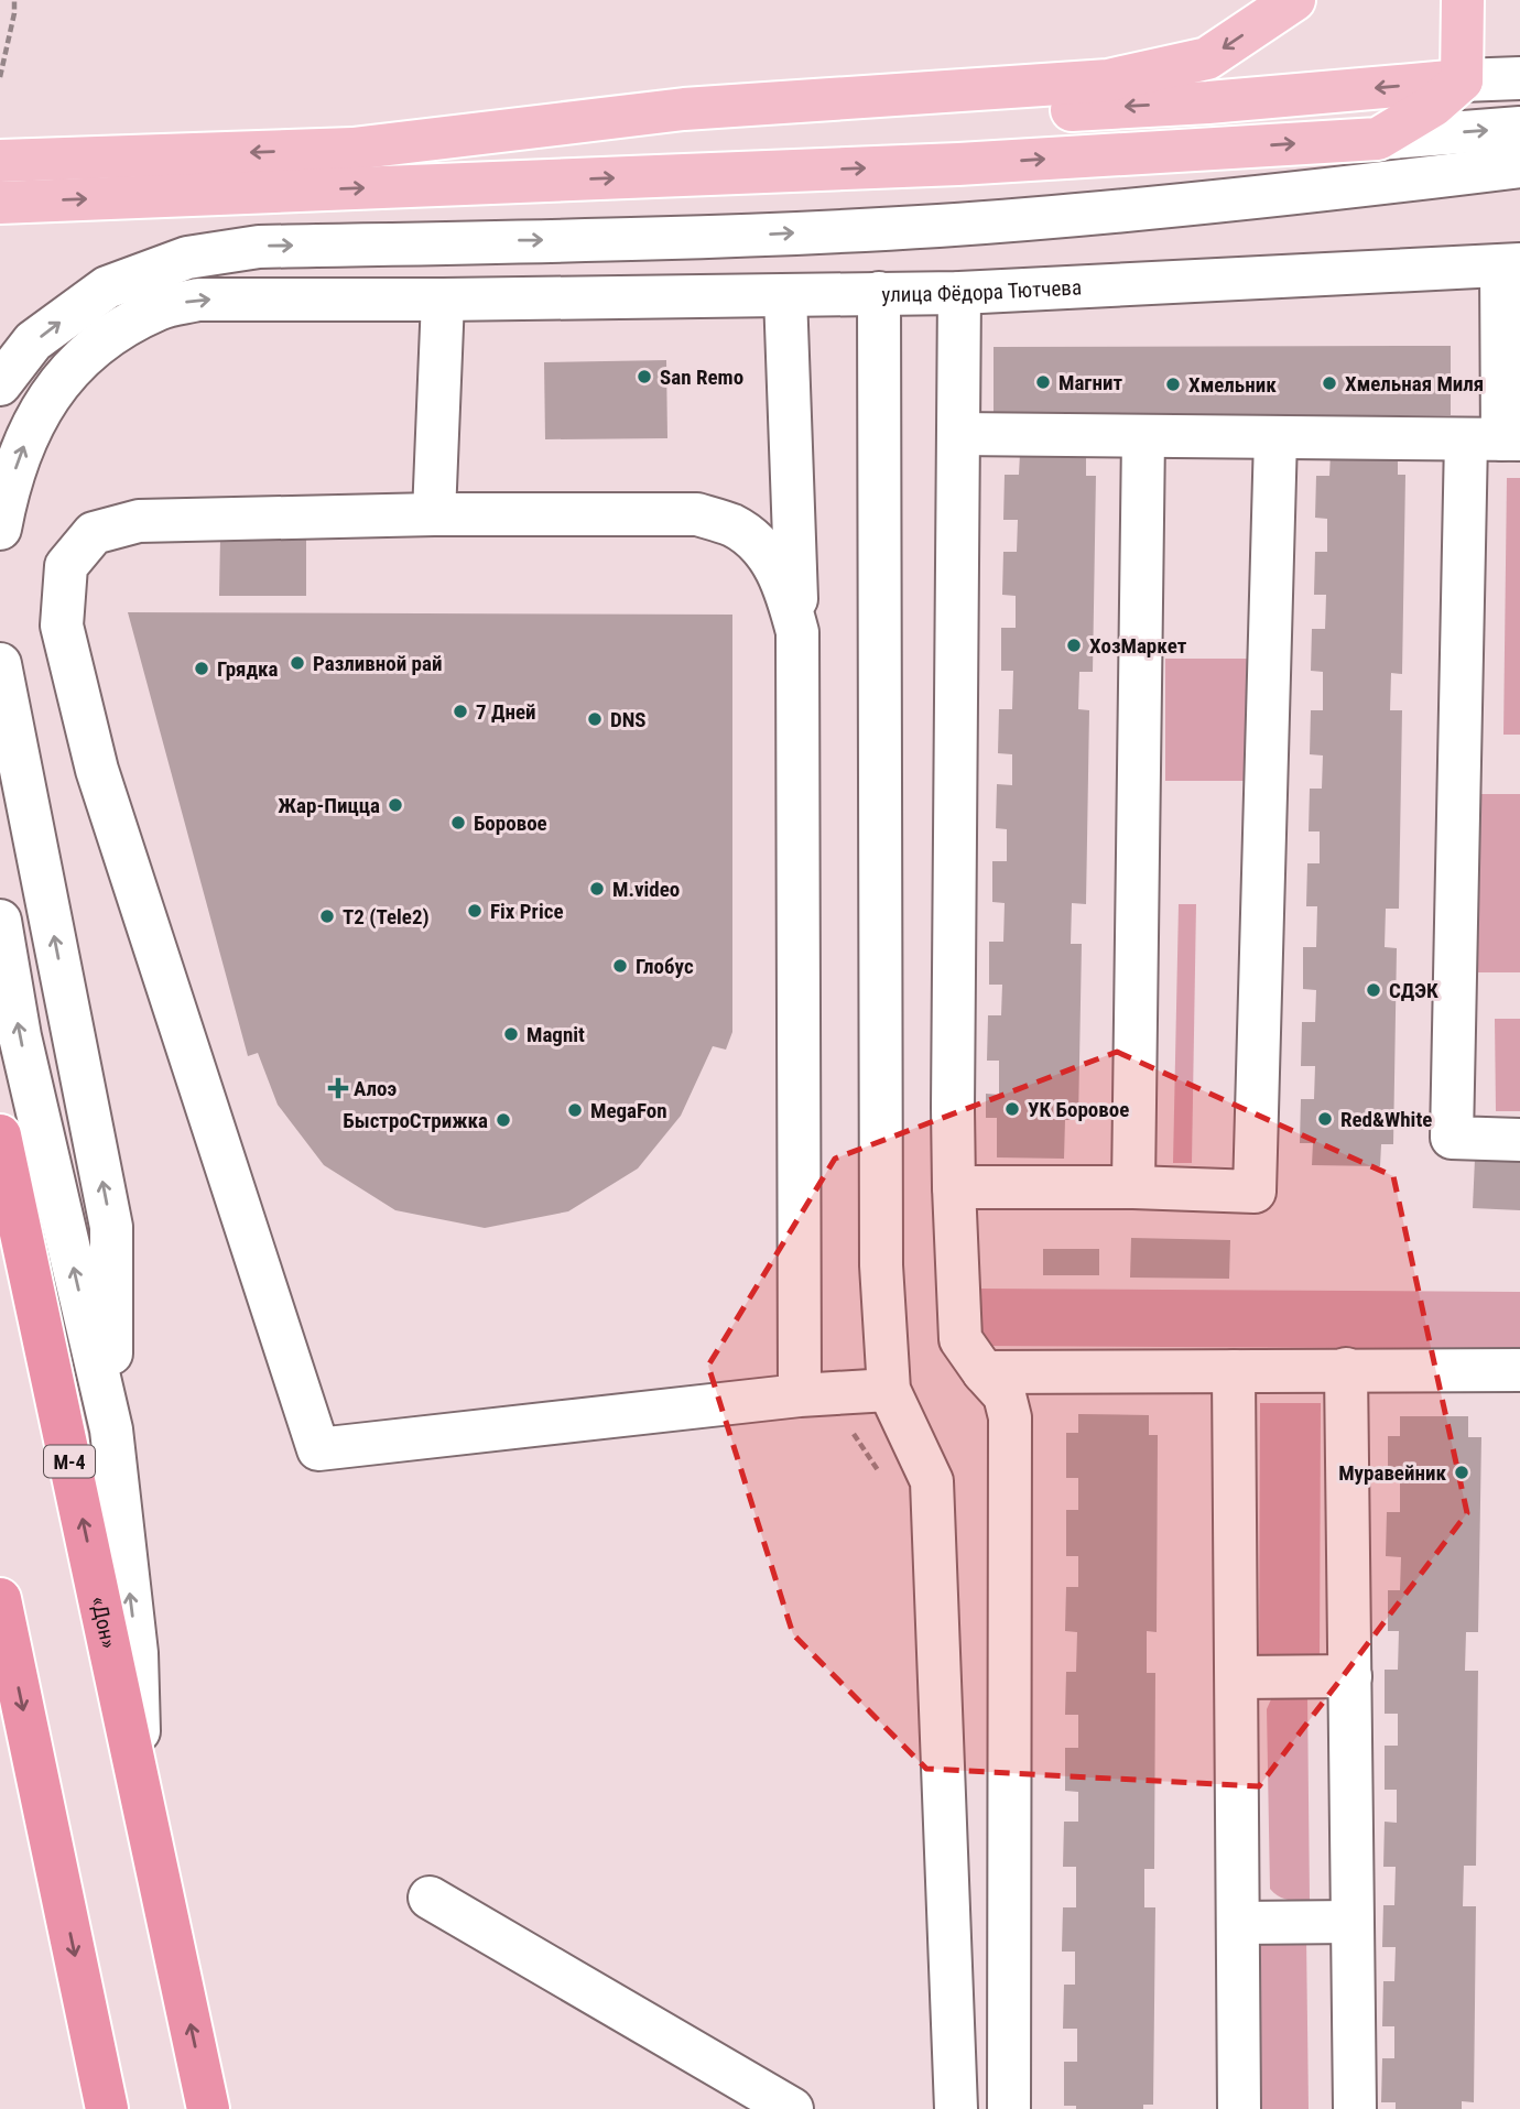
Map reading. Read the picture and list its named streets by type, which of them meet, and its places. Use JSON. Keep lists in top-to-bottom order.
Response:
{
  "streets": {
    "highway": ["М-4", "«Дон»"],
    "street": ["улица Фёдора Тютчева"]
  },
  "places": {
    "other": [
      "San Remo",
      "Магнит",
      "Хмельная Миля",
      "Хмельник",
      "ХозМаркет",
      "Разливной рай",
      "Грядка",
      "7 Дней",
      "DNS",
      "Жар-Пицца",
      "Боровое",
      "M.video",
      "Fix Price",
      "T2 (Tele2)",
      "Глобус",
      "СДЭК",
      "Magnit",
      "УК Боровое",
      "MegaFon",
      "Red&White",
      "БыстроСтрижка",
      "Муравейник"
    ],
    "health": ["Алоэ"]
  }
}
